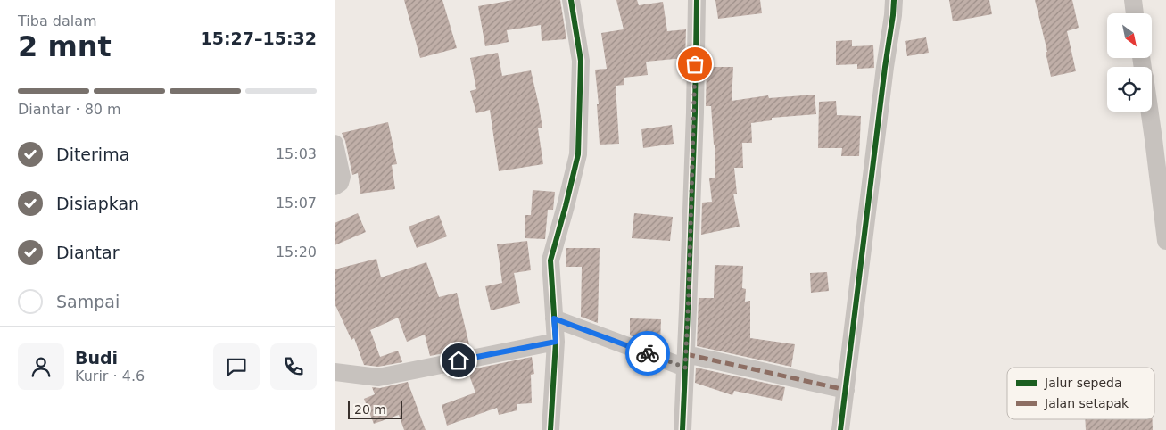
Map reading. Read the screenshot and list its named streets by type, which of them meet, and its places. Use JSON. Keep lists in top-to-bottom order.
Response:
{
  "legend": ["Jalur sepeda", "Jalan setapak"],
  "scale_bar": "20 m",
  "north": "bottom right",
  "page": {
    "heading": ["2 mnt", "Tiba dalam", "15:27–15:32"],
    "panel": ["Budi", "Kurir · 4.6"],
    "bar": "Diantar · 80 m",
    "list": [
      ["Diterima", "15:03"],
      ["Disiapkan", "15:07"],
      ["Diantar", "15:20"],
      "Sampai"
    ],
    "scale": "20 m"
  }
}
